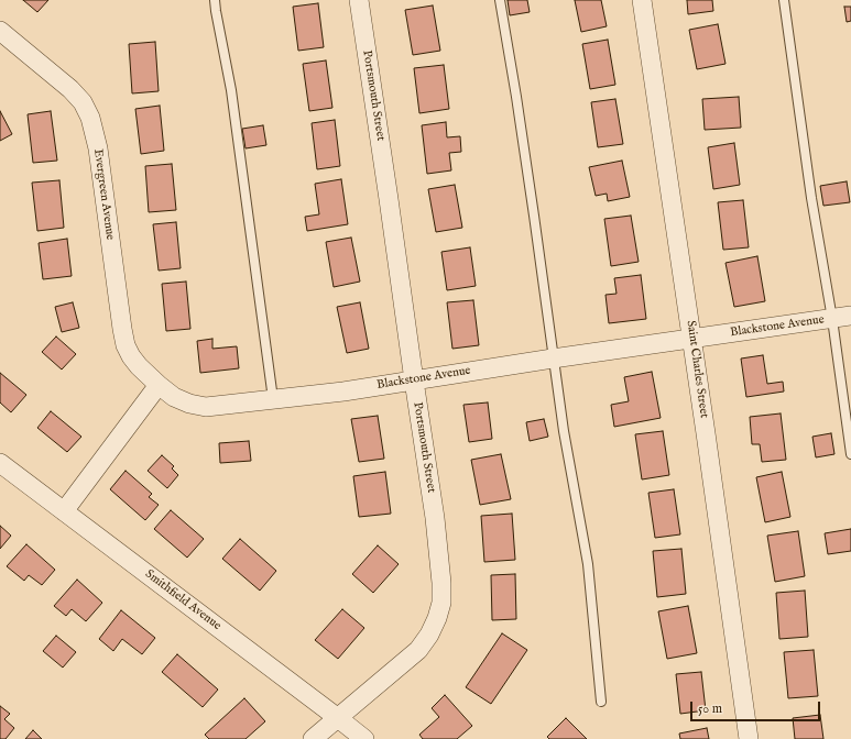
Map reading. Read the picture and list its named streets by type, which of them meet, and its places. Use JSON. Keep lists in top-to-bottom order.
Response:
{
  "streets": {
    "street": [
      "Portsmouth Street",
      "Evergreen Avenue",
      "Blackstone Avenue",
      "Saint Charles Street",
      "Smithfield Avenue"
    ]
  },
  "crossings": [
    ["Portsmouth Street", "Blackstone Avenue"],
    ["Portsmouth Street", "Smithfield Avenue"],
    ["Evergreen Avenue", "Blackstone Avenue"],
    ["Blackstone Avenue", "Saint Charles Street"]
  ],
  "scale_bar": "50 m"
}
